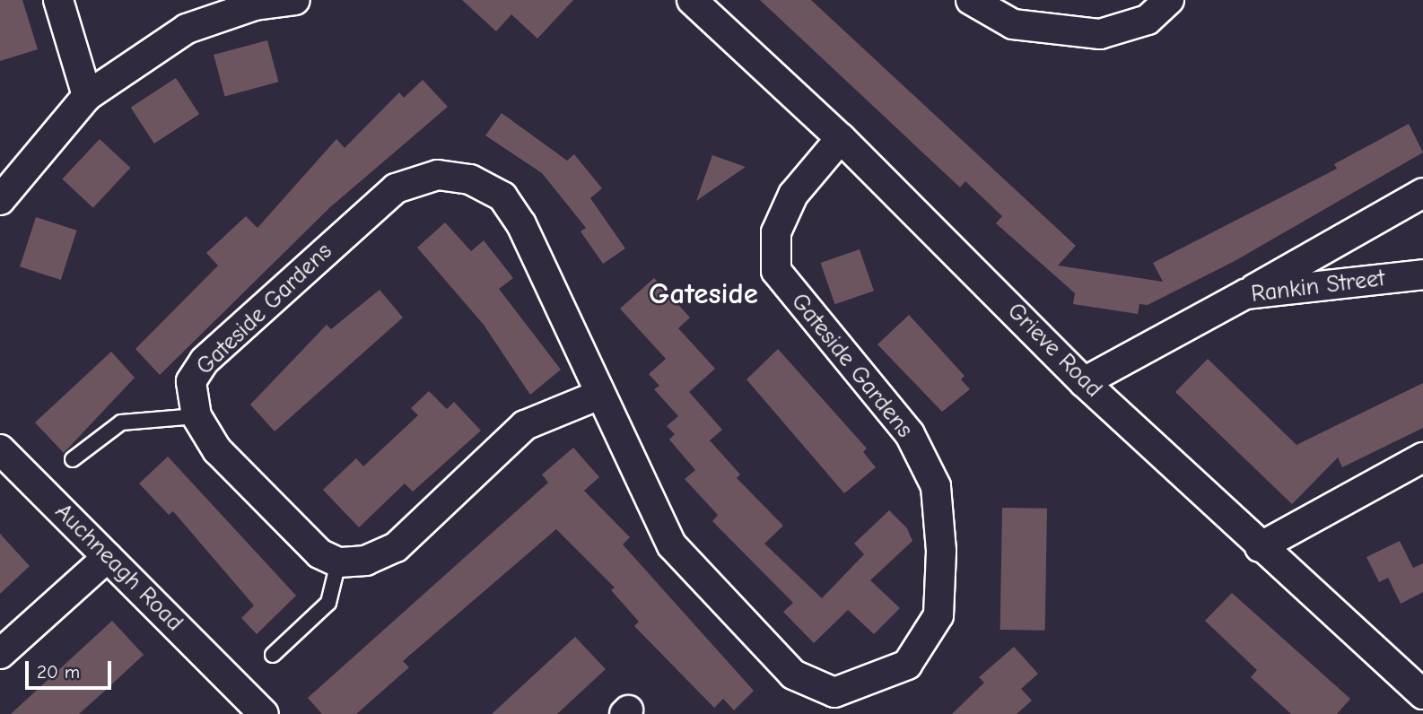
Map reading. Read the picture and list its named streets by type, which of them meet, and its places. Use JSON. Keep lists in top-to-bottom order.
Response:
{
  "streets": {
    "street": [
      "Rankin Street",
      "Gateside Gardens",
      "Grieve Road",
      "Auchneagh Road"
    ]
  },
  "crossings": [
    ["Rankin Street", "Grieve Road"],
    ["Gateside Gardens", "Grieve Road"]
  ],
  "districts": ["Gateside"],
  "scale_bar": "20 m"
}
